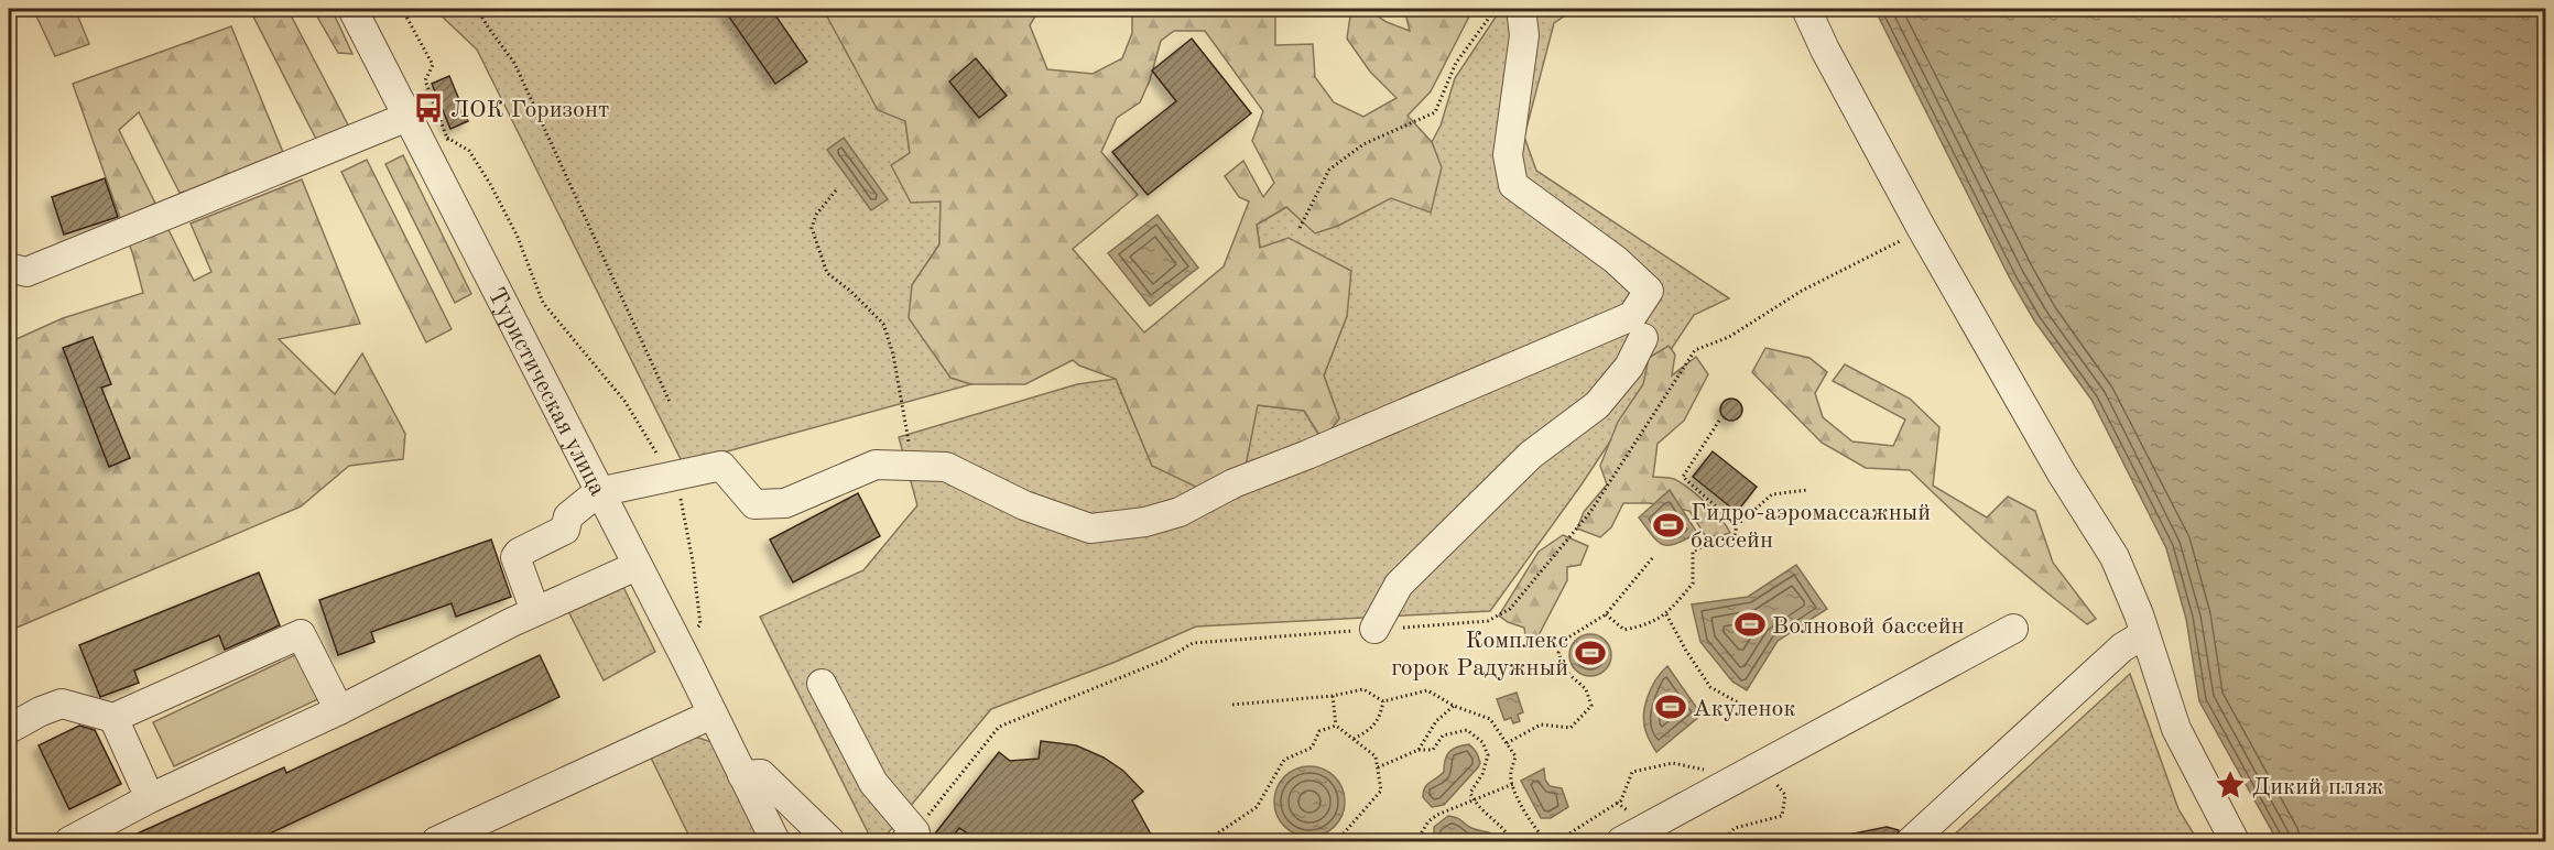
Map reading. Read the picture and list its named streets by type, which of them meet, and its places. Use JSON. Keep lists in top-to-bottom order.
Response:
{
  "streets": {
    "street": ["Туристическая улица"]
  },
  "places": {
    "bus stop": ["ЛОК Горизонт"],
    "sports": [
      "Гидро-аэромассажный бассейн",
      "Волновой бассейн",
      "Комплекс горок Радужный",
      "Акуленок"
    ],
    "place": ["Дикий пляж"]
  }
}
